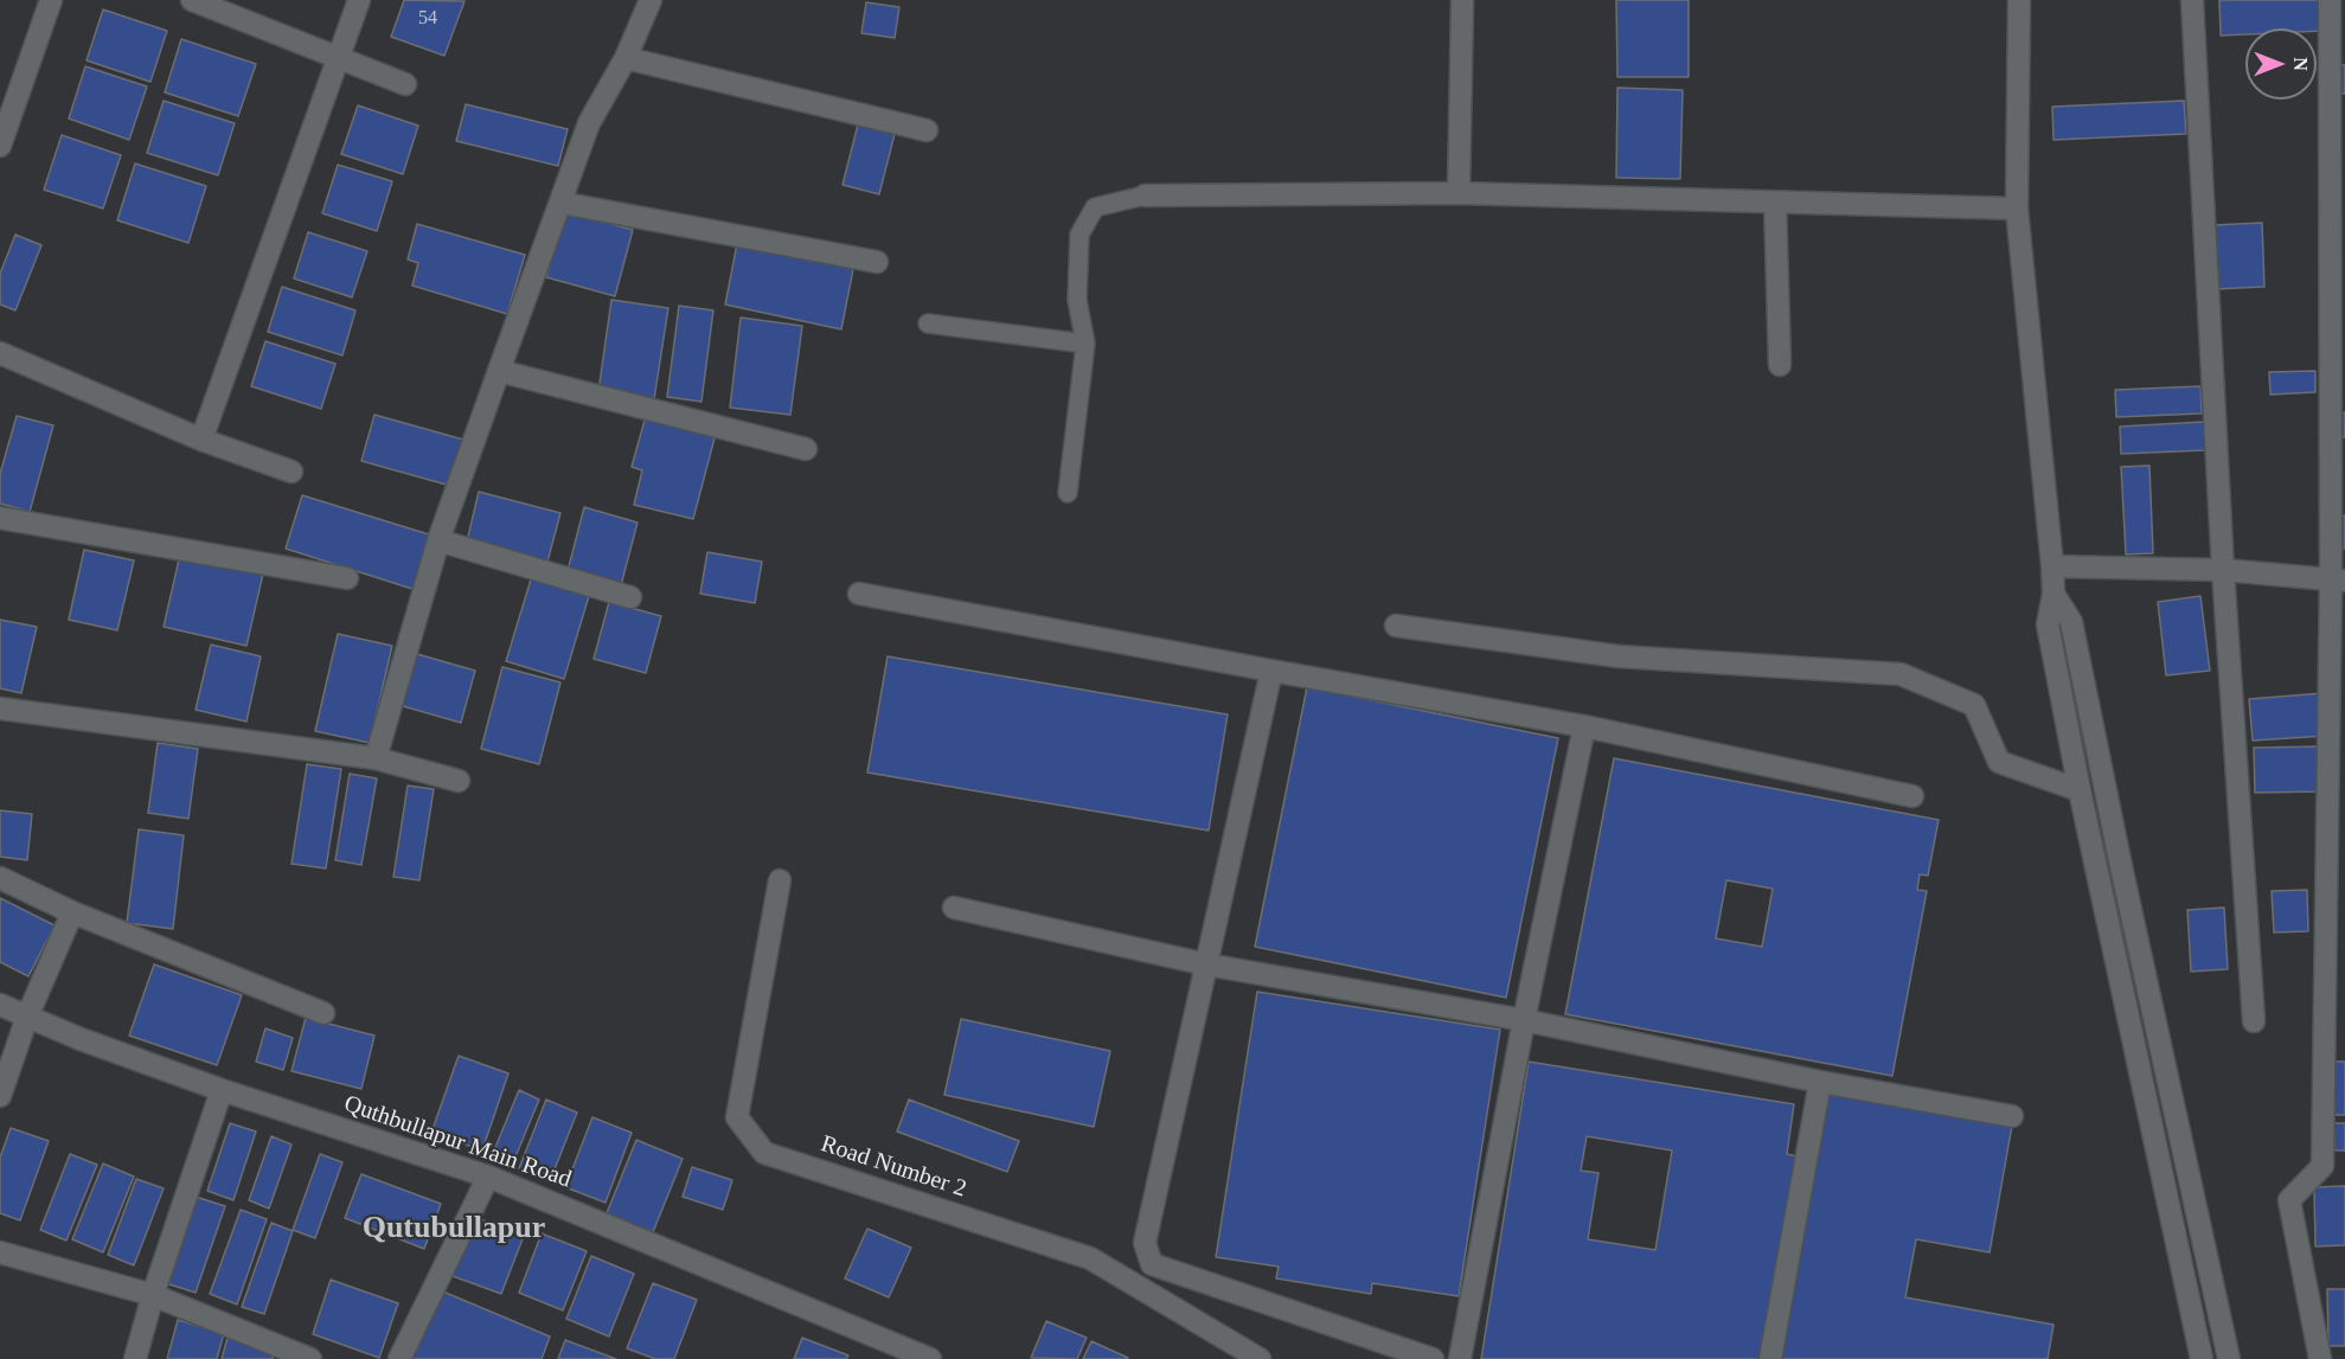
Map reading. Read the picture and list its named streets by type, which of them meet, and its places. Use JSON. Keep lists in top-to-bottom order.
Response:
{
  "streets": {
    "street": ["Quthbullapur Main Road", "Road Number 2"]
  },
  "districts": ["Qutubullapur"],
  "house_numbers": ["54"],
  "north": "right"
}
